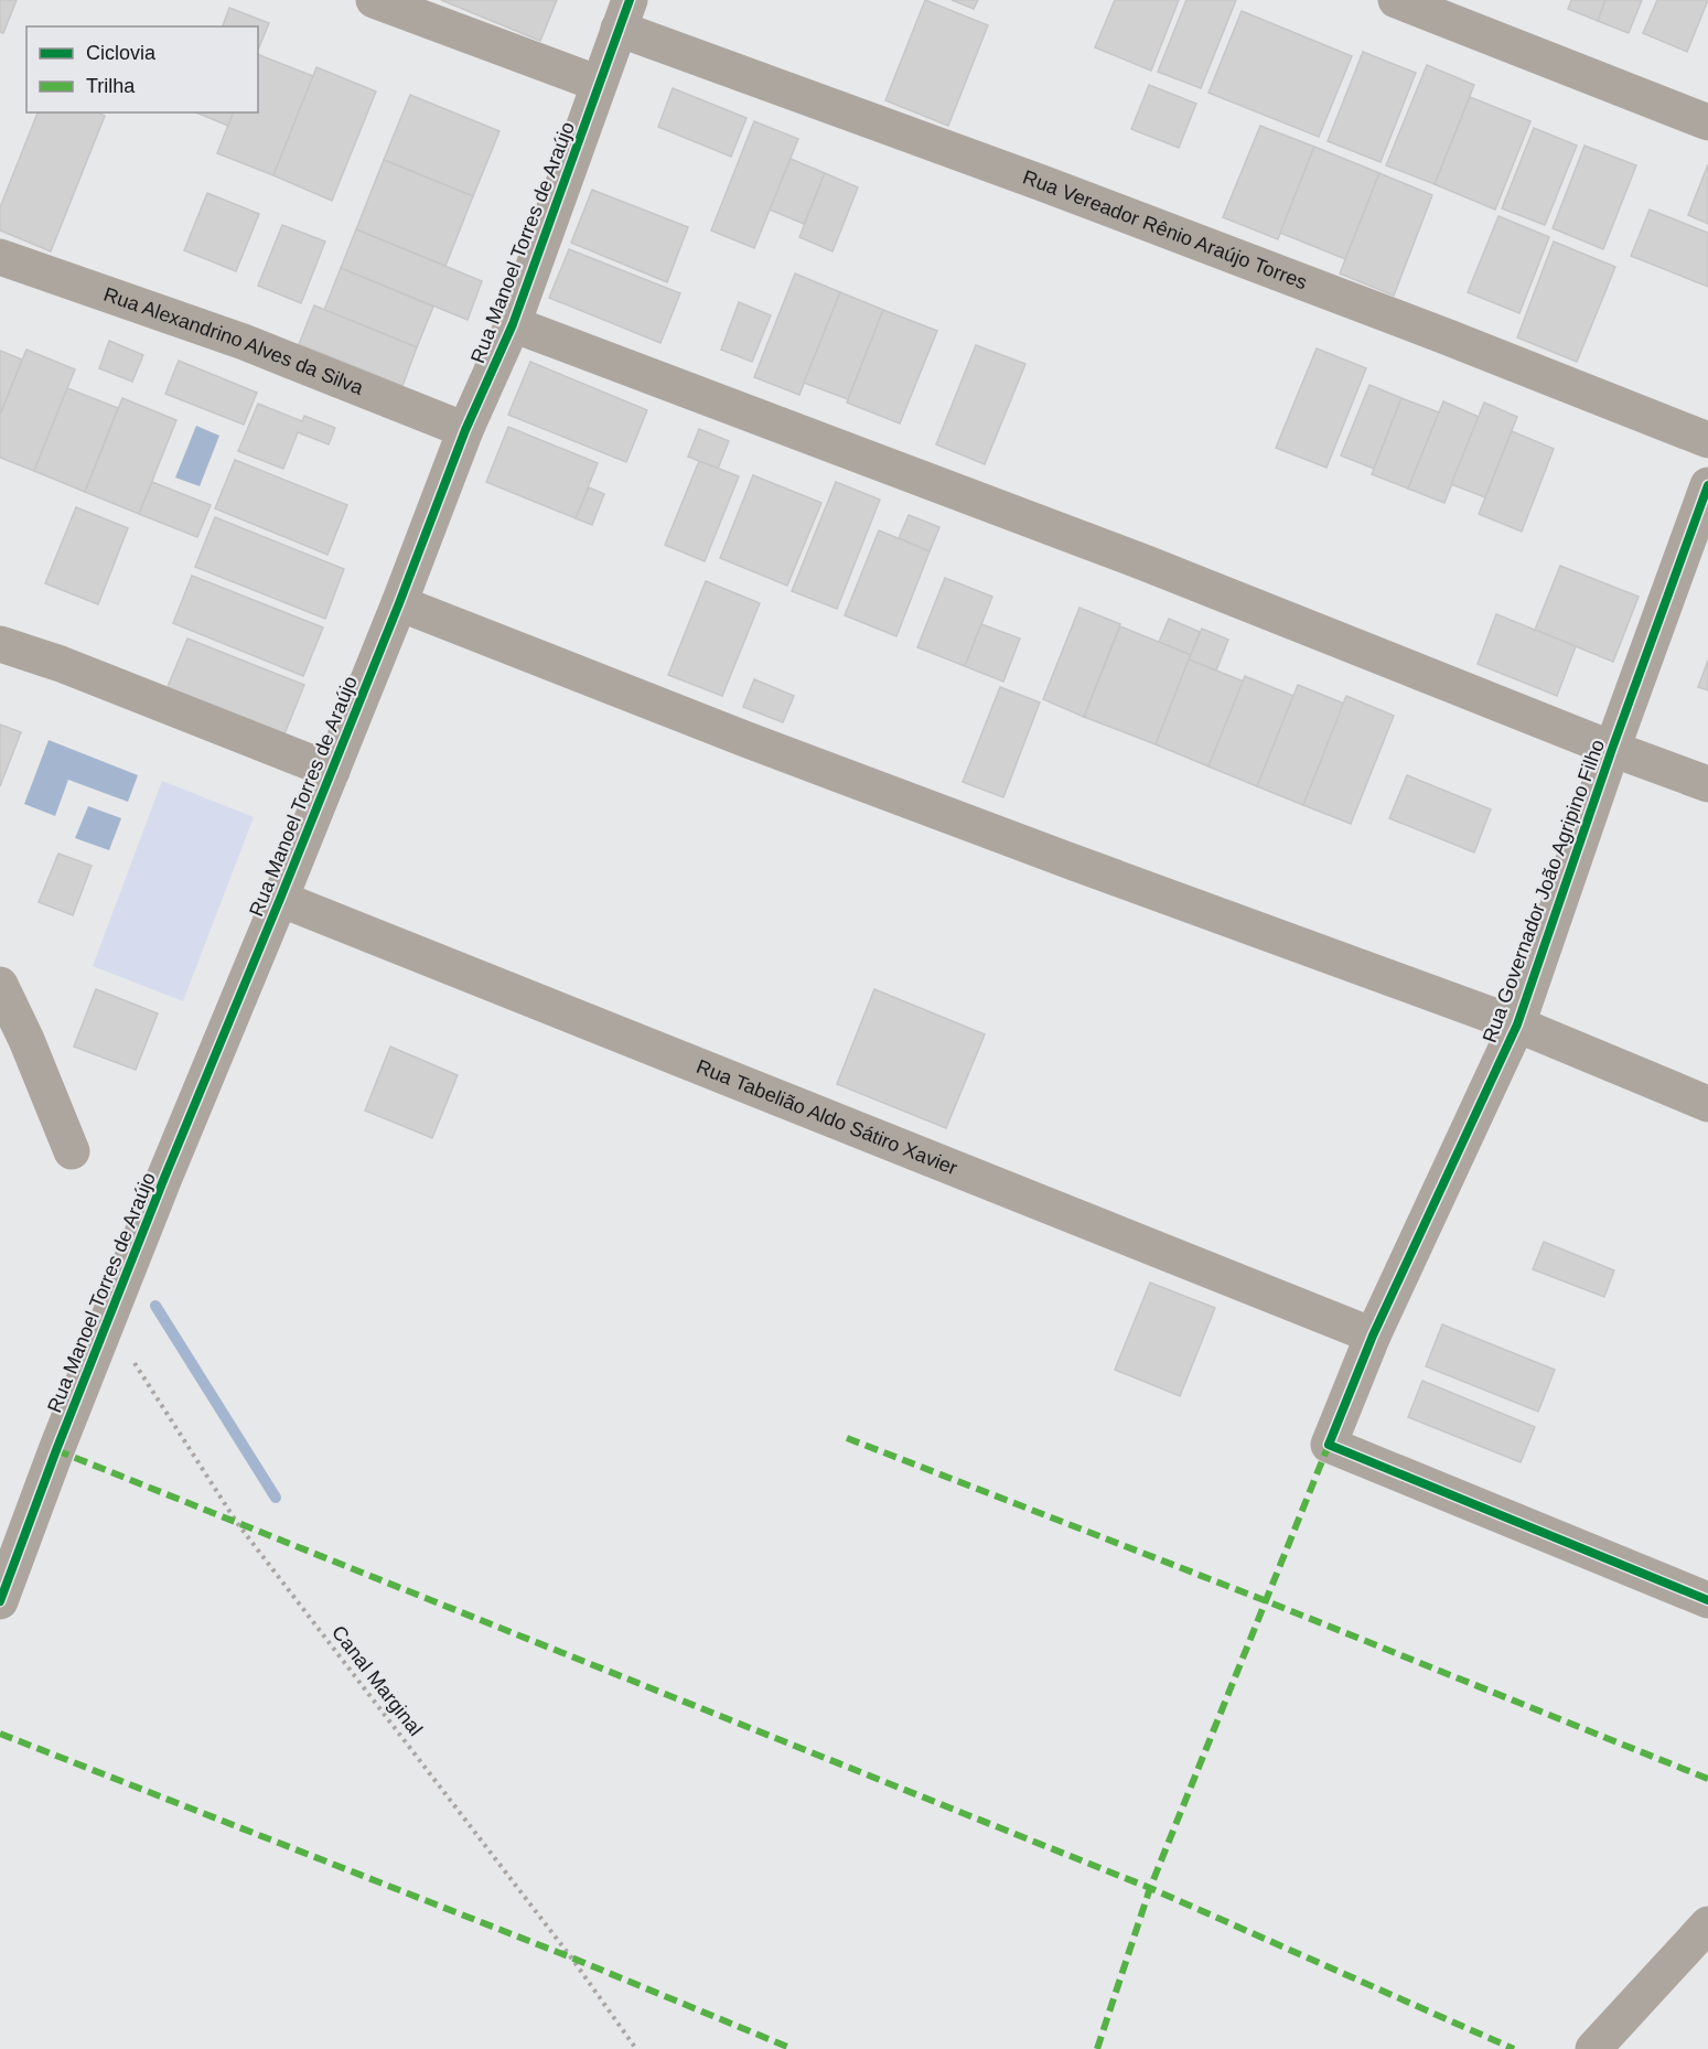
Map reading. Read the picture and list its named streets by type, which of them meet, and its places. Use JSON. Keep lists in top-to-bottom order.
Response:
{
  "streets": {
    "street": [
      "Rua Vereador Rênio Araújo Torres",
      "Rua Manoel Torres de Araújo",
      "Rua Alexandrino Alves da Silva",
      "Rua Governador João Agripino Filho",
      "Rua Tabelião Aldo Sátiro Xavier"
    ],
    "path": ["Canal Marginal"]
  },
  "crossings": [
    ["Rua Vereador Rênio Araújo Torres", "Rua Manoel Torres de Araújo"],
    ["Rua Manoel Torres de Araújo", "Rua Alexandrino Alves da Silva"],
    ["Rua Manoel Torres de Araújo", "Rua Tabelião Aldo Sátiro Xavier"],
    ["Rua Manoel Torres de Araújo", "Canal Marginal"],
    ["Rua Governador João Agripino Filho", "Rua Tabelião Aldo Sátiro Xavier"]
  ],
  "legend": ["Ciclovia", "Trilha"]
}
